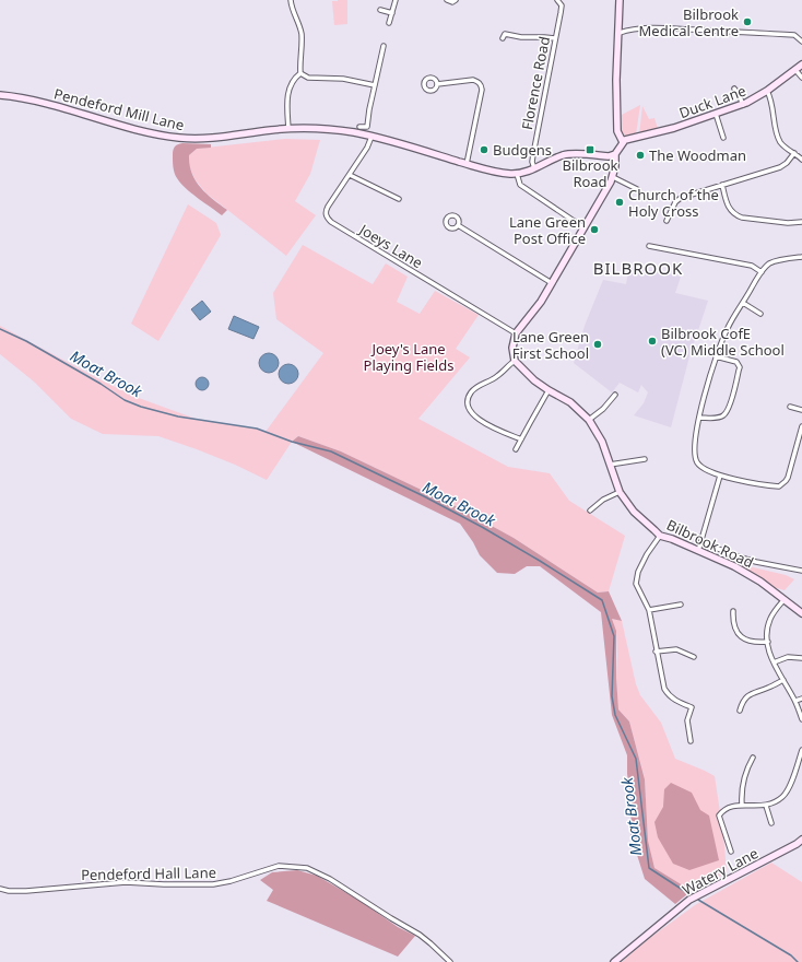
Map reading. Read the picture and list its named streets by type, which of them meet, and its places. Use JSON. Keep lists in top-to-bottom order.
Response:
{
  "streets": {
    "street": [
      "Florence Road",
      "Duck Lane",
      "Pendeford Mill Lane",
      "Joeys Lane",
      "Bilbrook Road",
      "Watery Lane",
      "Pendeford Hall Lane"
    ]
  },
  "crossings": [
    ["Florence Road", "Pendeford Mill Lane"],
    ["Pendeford Mill Lane", "Joeys Lane"]
  ],
  "districts": ["BILBROOK"],
  "water": ["Moat Brook"],
  "parks": ["Joey's Lane Playing Fields"],
  "places": {
    "other": [
      "Bilbrook Medical Centre",
      "Budgens",
      "The Woodman",
      "Church of the Holy Cross",
      "Lane Green Post Office",
      "Bilbrook CofE (VC) Middle School",
      "Lane Green First School"
    ],
    "transit": ["Bilbrook Road"]
  }
}
